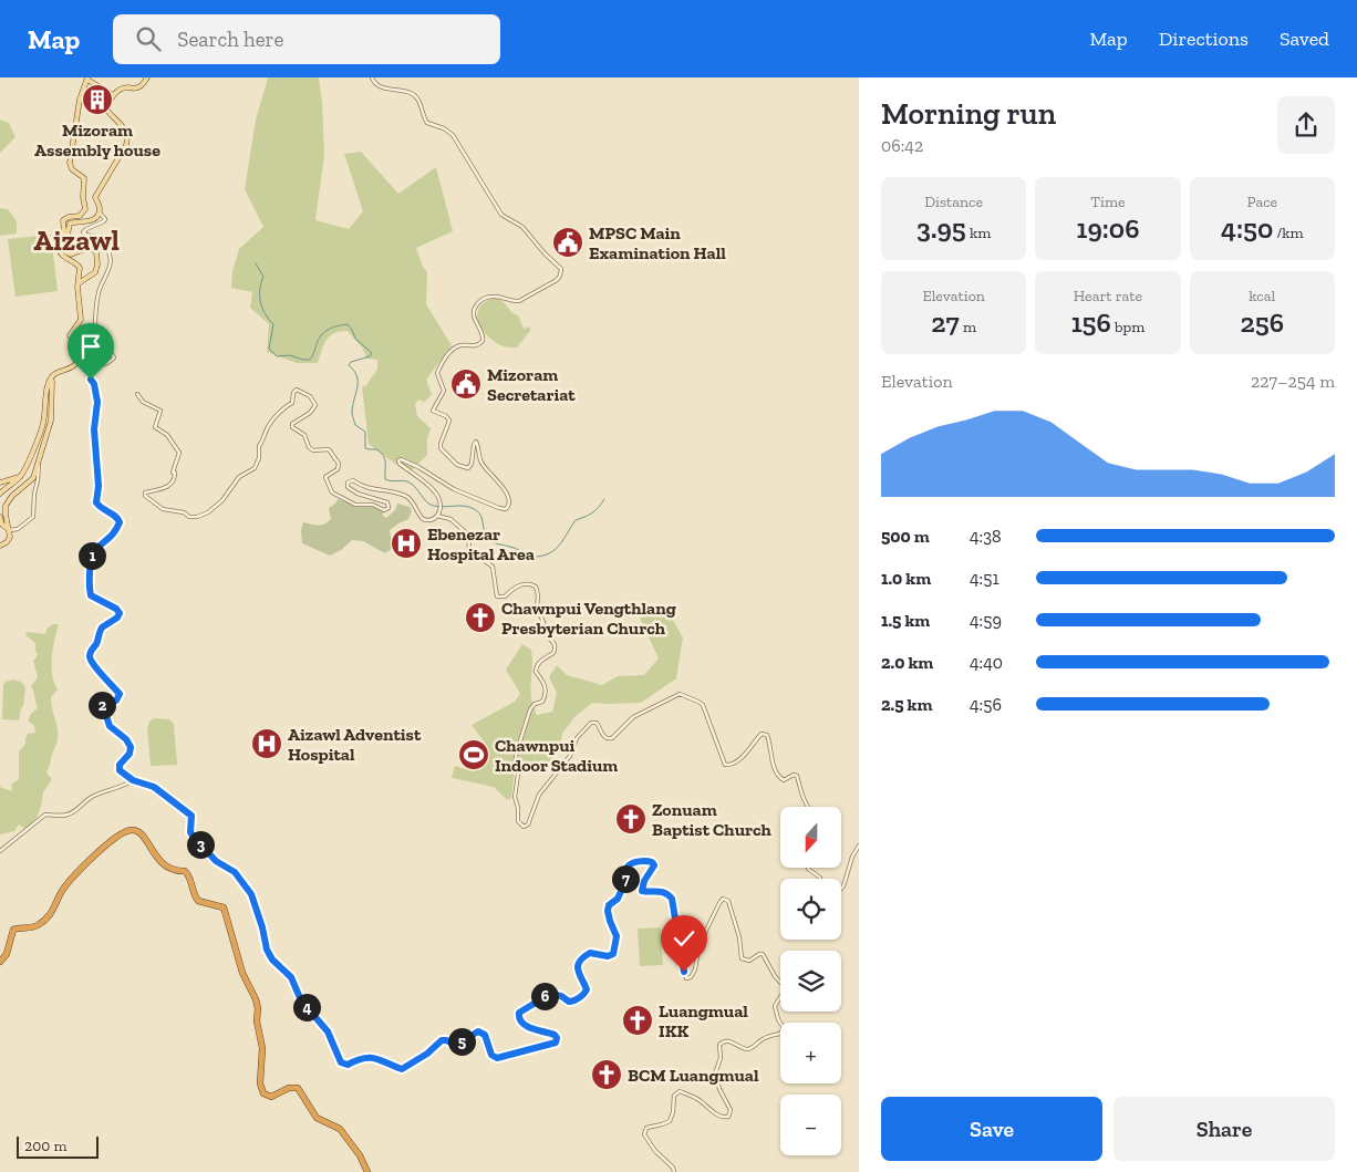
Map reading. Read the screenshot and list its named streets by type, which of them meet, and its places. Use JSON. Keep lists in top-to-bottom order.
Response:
{
  "districts": ["Aizawl"],
  "places": {
    "building": ["Mizoram Assembly house"],
    "public building": ["MPSC Main Examination Hall", "Mizoram Secretariat"],
    "hospital": ["Ebenezar Hospital Area", "Aizawl Adventist Hospital"],
    "church": [
      "Chawnpui Vengthlang Presbyterian Church",
      "Zonuam Baptist Church",
      "Luangmual IKK",
      "BCM Luangmual"
    ],
    "sports": ["Chawnpui Indoor Stadium"]
  },
  "scale_bar": "200 m",
  "north": "bottom",
  "page": {
    "header": "Map",
    "search": "Search here",
    "nav": ["Map", "Directions", "Saved"],
    "heading": ["Morning run", "06:42"],
    "stats": [
      ["Distance", "3.95 km"],
      ["Time", "19:06"],
      ["Pace", "4:50 /km"],
      ["Elevation", "27 m"],
      ["Heart rate", "156 bpm"],
      ["kcal", "256"]
    ],
    "chart": ["Elevation", "227–254 m"],
    "list": [
      {
        "name": "500 m",
        "note": "4:38"
      },
      {
        "name": "1.0 km",
        "note": "4:51"
      },
      {
        "name": "1.5 km",
        "note": "4:59"
      },
      {
        "name": "2.0 km",
        "note": "4:40"
      },
      {
        "name": "2.5 km",
        "note": "4:56"
      }
    ],
    "pins": [
      "1",
      "2",
      "3",
      "7",
      "6",
      "4",
      "5"
    ],
    "map_buttons": ["+", "−"],
    "buttons": ["Save", "Share"],
    "scale": "200 m"
  }
}
